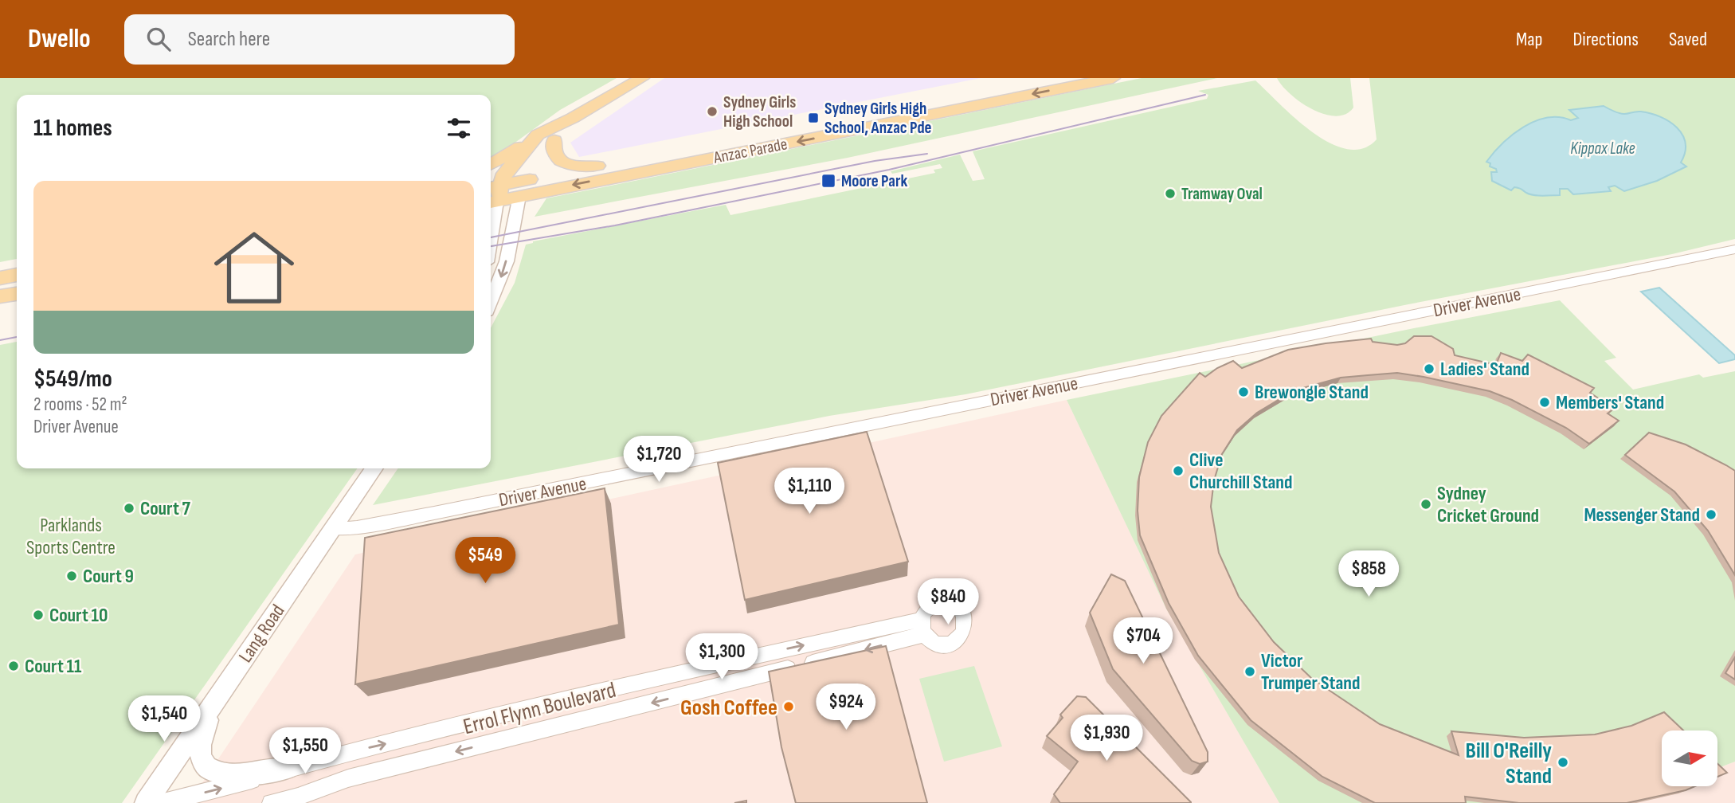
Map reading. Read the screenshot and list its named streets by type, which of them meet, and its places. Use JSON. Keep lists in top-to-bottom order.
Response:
{
  "streets": {
    "main road": ["Anzac Parade"],
    "street": ["Driver Avenue", "Lang Road", "Errol Flynn Boulevard"]
  },
  "crossings": [
    ["Driver Avenue", "Lang Road"]
  ],
  "water": ["Kippax Lake"],
  "parks": ["Parklands Sports Centre"],
  "places": {
    "other": [
      "Sydney Girls High School",
      "Tramway Oval",
      "Ladies' Stand",
      "Brewongle Stand",
      "Members' Stand",
      "Clive Churchill Stand",
      "Sydney Cricket Ground",
      "Court 7",
      "Messenger Stand",
      "Court 9",
      "Court 10",
      "Court 11",
      "Victor Trumper Stand",
      "Gosh Coffee",
      "Bill O'Reilly Stand"
    ],
    "transit": ["Sydney Girls High School, Anzac Pde", "Moore Park"]
  },
  "north": "right",
  "page": {
    "header": "Dwello",
    "search": "Search here",
    "nav": ["Map", "Directions", "Saved"],
    "heading": "11 homes",
    "list": [
      {
        "name": "$549/mo",
        "note": "2 rooms · 52 m² · Driver Avenue"
      }
    ],
    "price": [
      "$1,720",
      "$1,110",
      "$549",
      "$858",
      "$840",
      "$704",
      "$1,300",
      "$924",
      "$1,540",
      "$1,930",
      "$1,550"
    ]
  }
}
